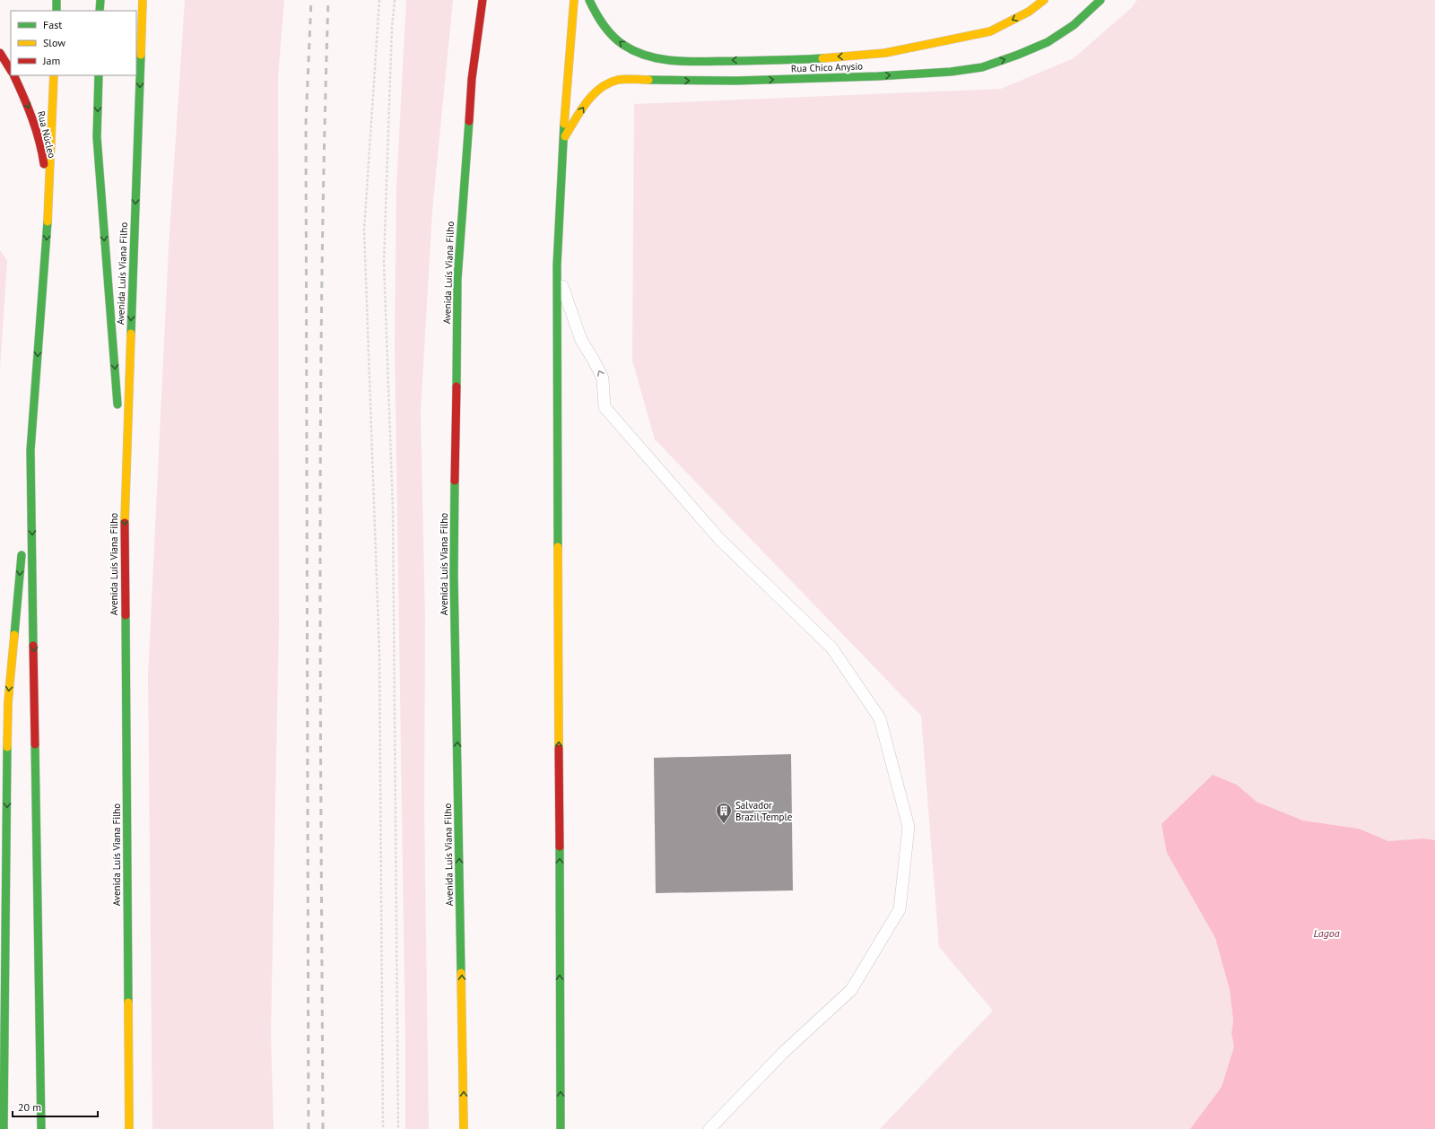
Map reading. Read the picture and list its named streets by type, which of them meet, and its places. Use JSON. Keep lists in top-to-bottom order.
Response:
{
  "streets": {
    "main road": ["Rua Chico Anysio", "Rua Núcleo", "Avenida Luís Viana Filho"]
  },
  "water": ["Lagoa"],
  "places": {
    "building": ["Salvador Brazil Temple"]
  },
  "legend": ["Fast", "Slow", "Jam"],
  "scale_bar": "20 m"
}
